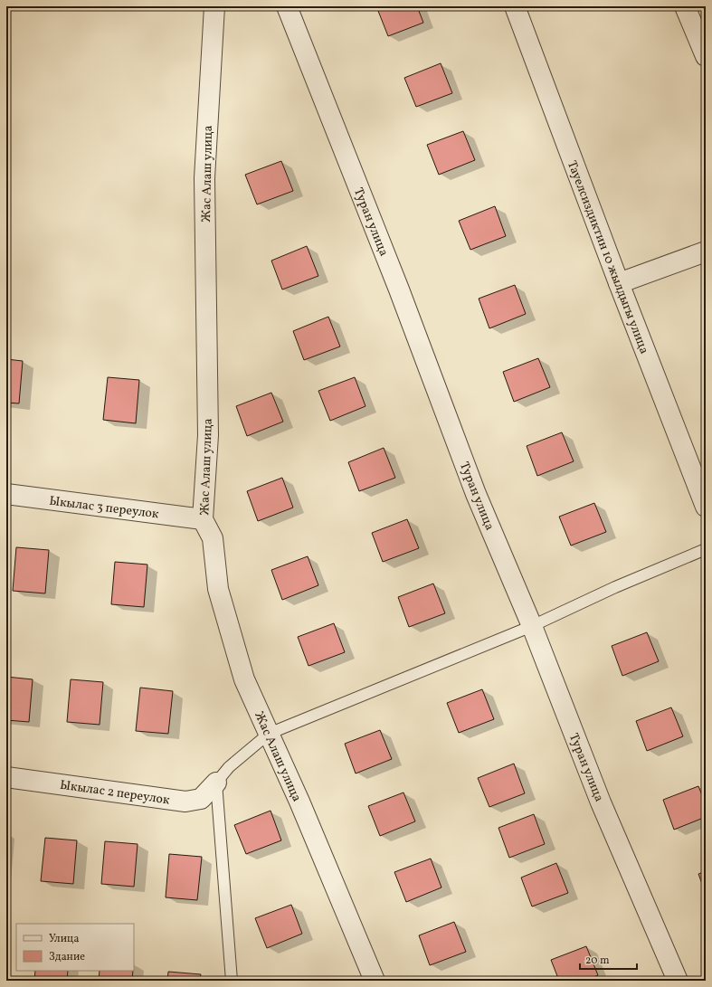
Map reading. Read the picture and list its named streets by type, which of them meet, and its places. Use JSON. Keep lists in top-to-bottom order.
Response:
{
  "streets": {
    "street": [
      "Жас Алаш улица",
      "Туран улица",
      "Тауелсиздиктин 10 жылдыгы улица",
      "Ыкылас 3 переулок",
      "Ыкылас 2 переулок"
    ]
  },
  "crossings": [
    ["Жас Алаш улица", "Ыкылас 3 переулок"]
  ],
  "legend": ["Улица", "Здание"],
  "scale_bar": "20 m"
}
